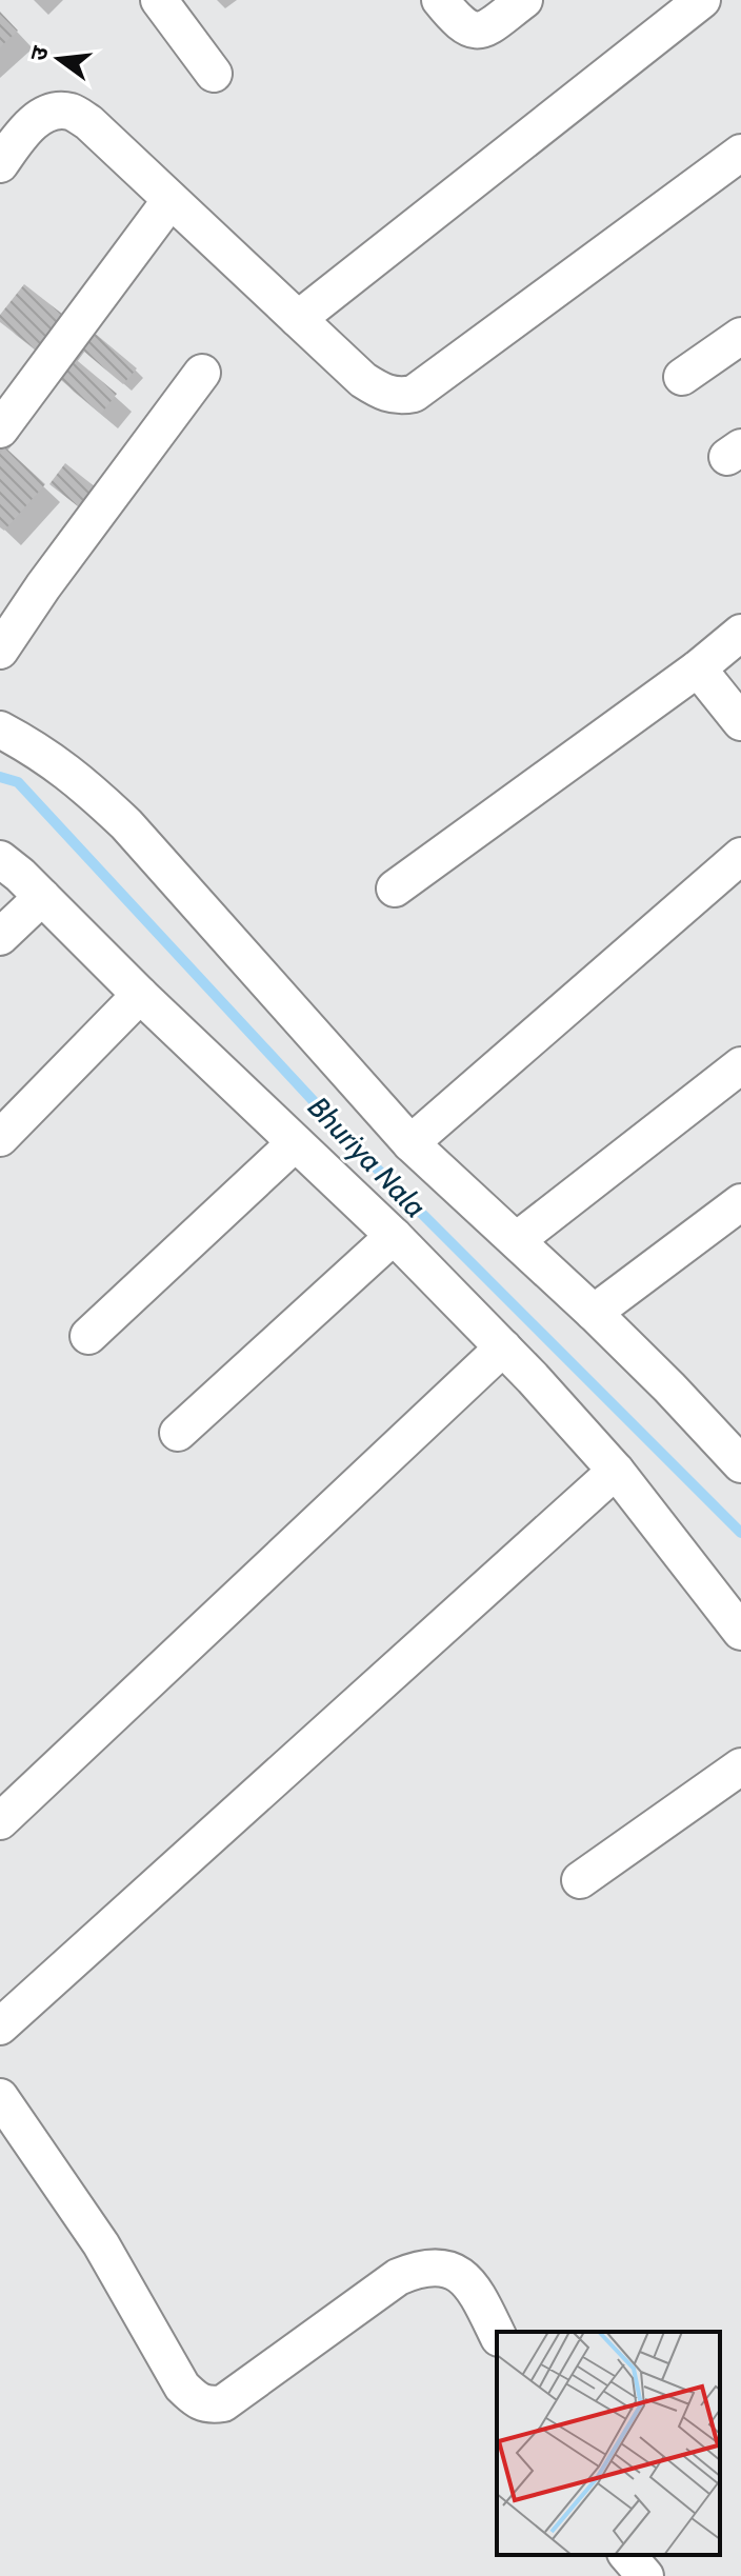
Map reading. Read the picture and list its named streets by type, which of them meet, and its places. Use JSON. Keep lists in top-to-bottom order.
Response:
{
  "water": ["Bhuriya Nala"],
  "north": "left"
}
